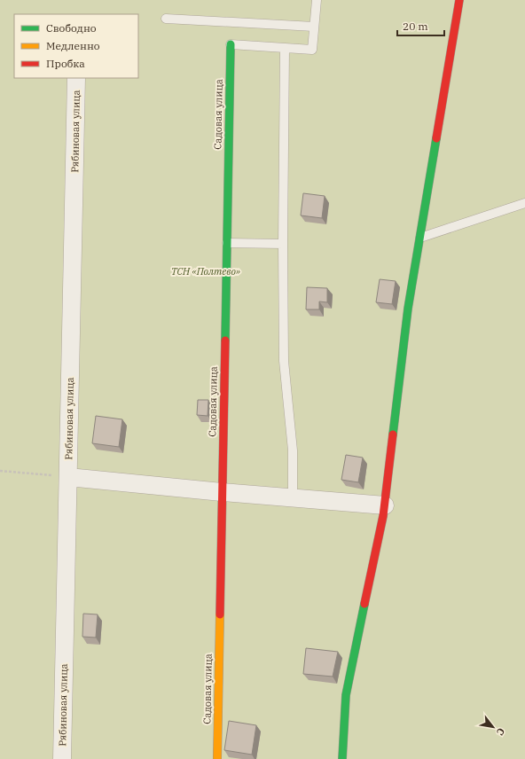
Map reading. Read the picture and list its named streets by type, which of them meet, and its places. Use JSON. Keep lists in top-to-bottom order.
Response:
{
  "streets": {
    "street": ["Садовая улица", "Рябиновая улица"]
  },
  "parks": ["ТСН «Полтево»"],
  "legend": ["Свободно", "Медленно", "Пробка"],
  "scale_bar": "20 m",
  "north": "bottom right"
}
